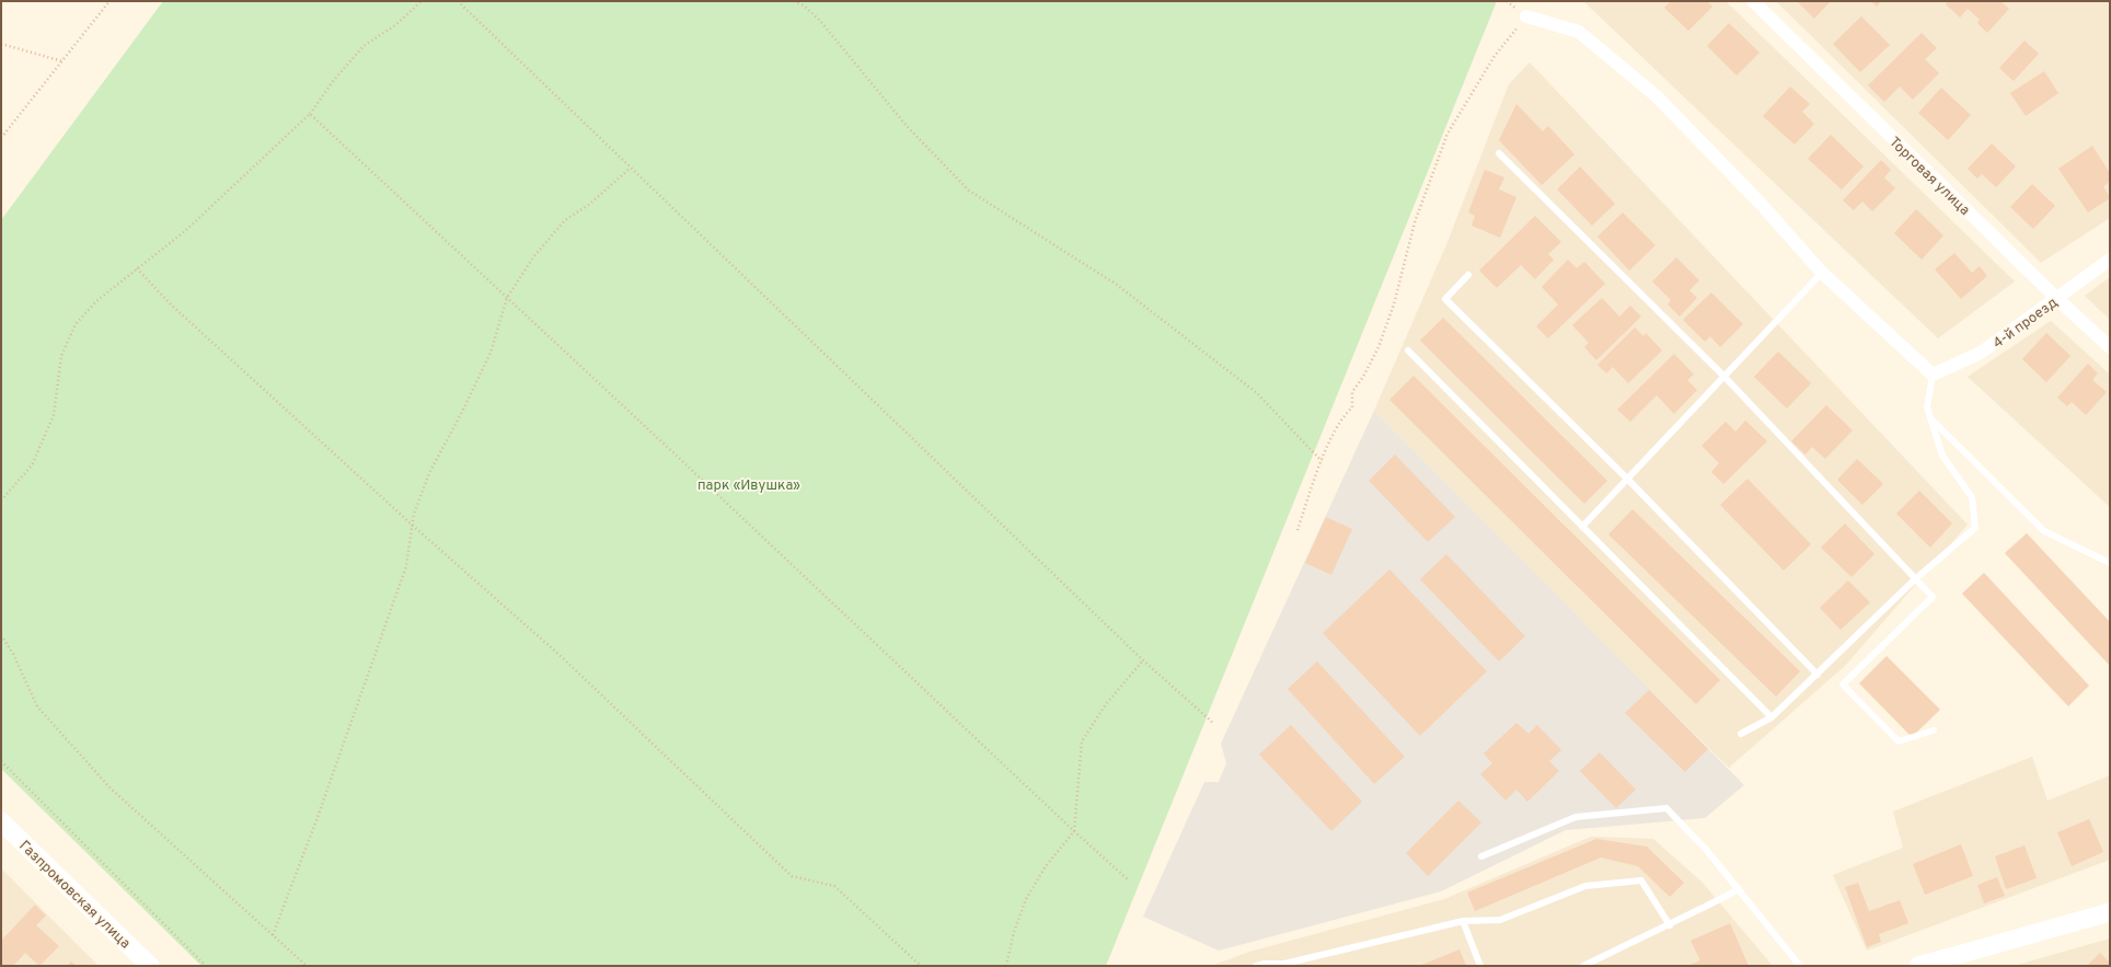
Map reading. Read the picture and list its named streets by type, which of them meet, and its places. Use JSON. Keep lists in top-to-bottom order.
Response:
{
  "streets": {
    "street": ["Торговая улица", "4-й проезд", "Газпромовская улица"]
  },
  "crossings": [
    ["Торговая улица", "4-й проезд"]
  ],
  "parks": ["парк «Ивушка»"]
}
